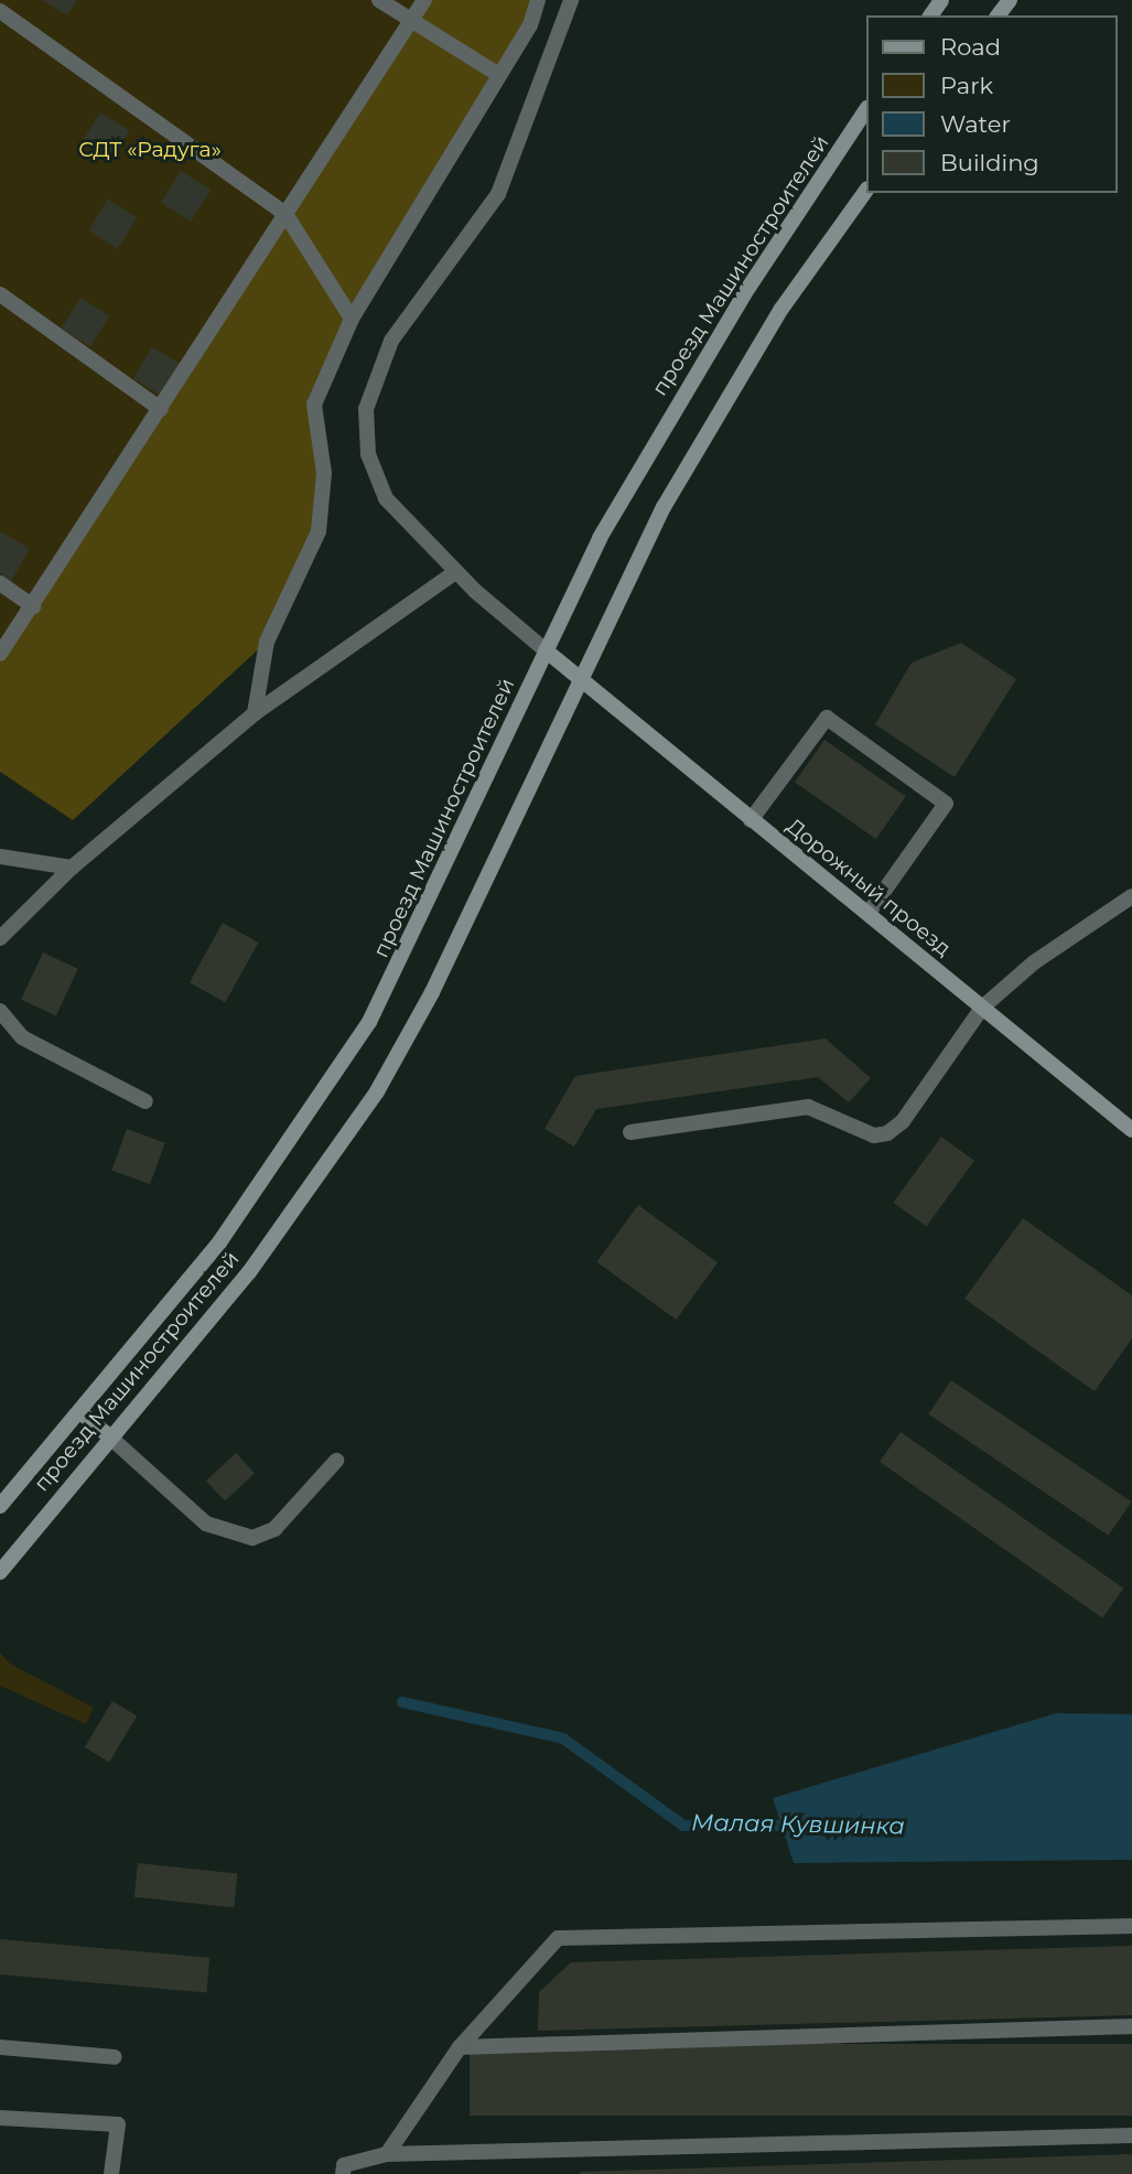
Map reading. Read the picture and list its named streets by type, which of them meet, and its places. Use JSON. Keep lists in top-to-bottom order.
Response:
{
  "streets": {
    "main road": ["проезд Машиностроителей", "Дорожный проезд"]
  },
  "crossings": [
    ["проезд Машиностроителей", "Дорожный проезд"]
  ],
  "water": ["Малая Кувшинка"],
  "parks": ["СДТ «Радуга»"],
  "legend": [
    "Road",
    "Park",
    "Water",
    "Building"
  ]
}
